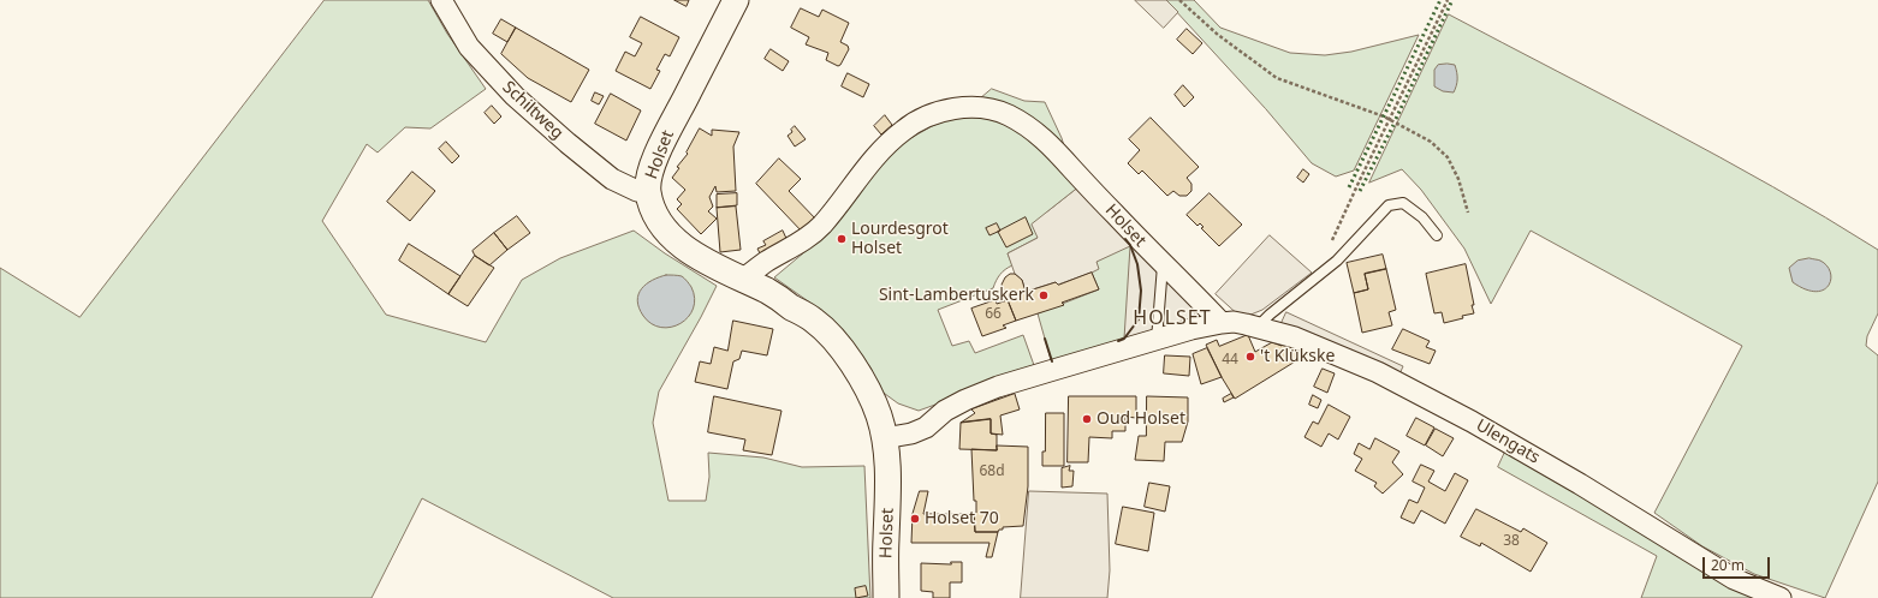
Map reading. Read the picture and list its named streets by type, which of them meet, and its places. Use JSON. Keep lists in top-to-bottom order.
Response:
{
  "streets": {
    "street": ["Schiltweg", "Holset", "Ulengats"]
  },
  "crossings": [
    ["Schiltweg", "Holset"],
    ["Holset", "Ulengats"]
  ],
  "districts": ["HOLSET"],
  "places": [
    "Lourdesgrot Holset",
    "Sint-Lambertuskerk",
    "'t Klükske",
    "Oud Holset",
    "Holset 70"
  ],
  "house_numbers": [
    "66",
    "44",
    "68d",
    "38"
  ],
  "scale_bar": "20 m"
}
